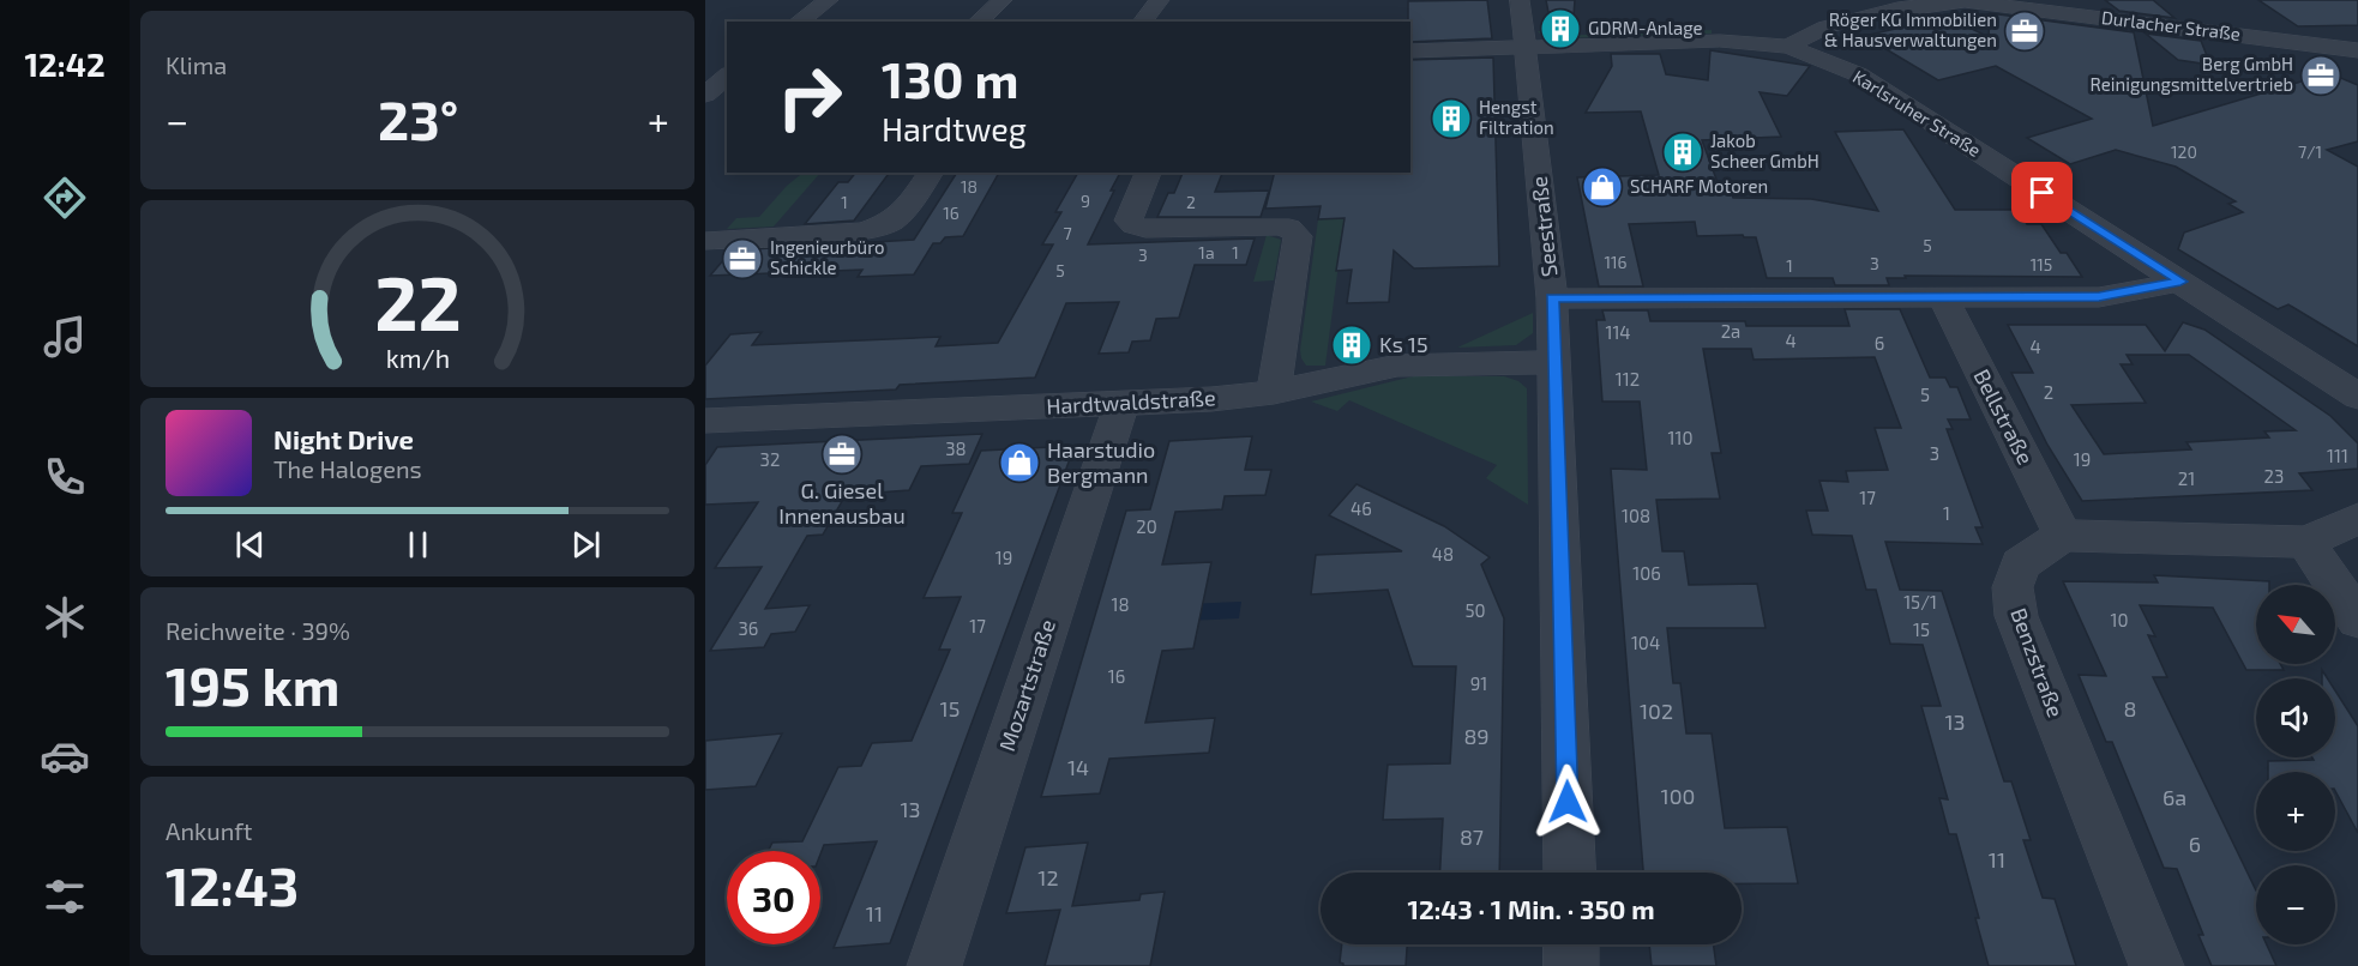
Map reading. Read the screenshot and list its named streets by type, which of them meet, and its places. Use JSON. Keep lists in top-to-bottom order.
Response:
{
  "streets": {
    "street": [
      "Durlacher Straße",
      "Karlsruher Straße",
      "Seestraße",
      "Hardtwaldstraße",
      "Bellstraße",
      "Benzstraße",
      "Mozartstraße"
    ]
  },
  "crossings": [
    ["Durlacher Straße", "Karlsruher Straße"],
    ["Karlsruher Straße", "Seestraße"],
    ["Seestraße", "Hardtwaldstraße"],
    ["Hardtwaldstraße", "Mozartstraße"],
    ["Bellstraße", "Benzstraße"]
  ],
  "places": {
    "building": [
      "GDRM-Anlage",
      "Hengst Filtration",
      "Jakob Scheer GmbH",
      "Ks 15"
    ],
    "office": [
      "Röger KG Immobilien & Hausverwaltungen",
      "Berg GmbH Reinigungsmittelvertrieb",
      "Ingenieurbüro Schickle",
      "G. Giesel Innenausbau"
    ],
    "shop": ["SCHARF Motoren", "Haarstudio Bergmann"]
  },
  "house_numbers": [
    "120",
    "7/1",
    "18",
    "9",
    "1",
    "2",
    "16",
    "7",
    "5",
    "1a",
    "1",
    "3",
    "116",
    "3",
    "115",
    "1",
    "5",
    "2a",
    "114",
    "4",
    "6",
    "4",
    "112",
    "2",
    "5",
    "110",
    "38",
    "3",
    "111",
    "32",
    "19",
    "23",
    "21",
    "17",
    "46",
    "1",
    "108",
    "20",
    "48",
    "19",
    "106",
    "15/1",
    "18",
    "50",
    "10",
    "17",
    "36",
    "15",
    "104",
    "16",
    "91",
    "15",
    "8",
    "102",
    "13",
    "89",
    "14",
    "100",
    "6a",
    "13",
    "87",
    "6",
    "11",
    "12",
    "11"
  ],
  "north": "top left",
  "page": {
    "tabs": "12:42",
    "tile": [
      "Klima",
      ["Reichweite · 39%", "195 km"],
      ["Ankunft", "12:43"]
    ],
    "turn": ["130 m", "Hardtweg"],
    "heat": ["−", "23°", "+"],
    "song": ["Night Drive", "The Halogens"],
    "map_buttons": ["+", "−"],
    "limit": "30",
    "trip": "12:43 · 1 Min. · 350 m",
    "gauge": ["22", "km/h"]
  }
}
